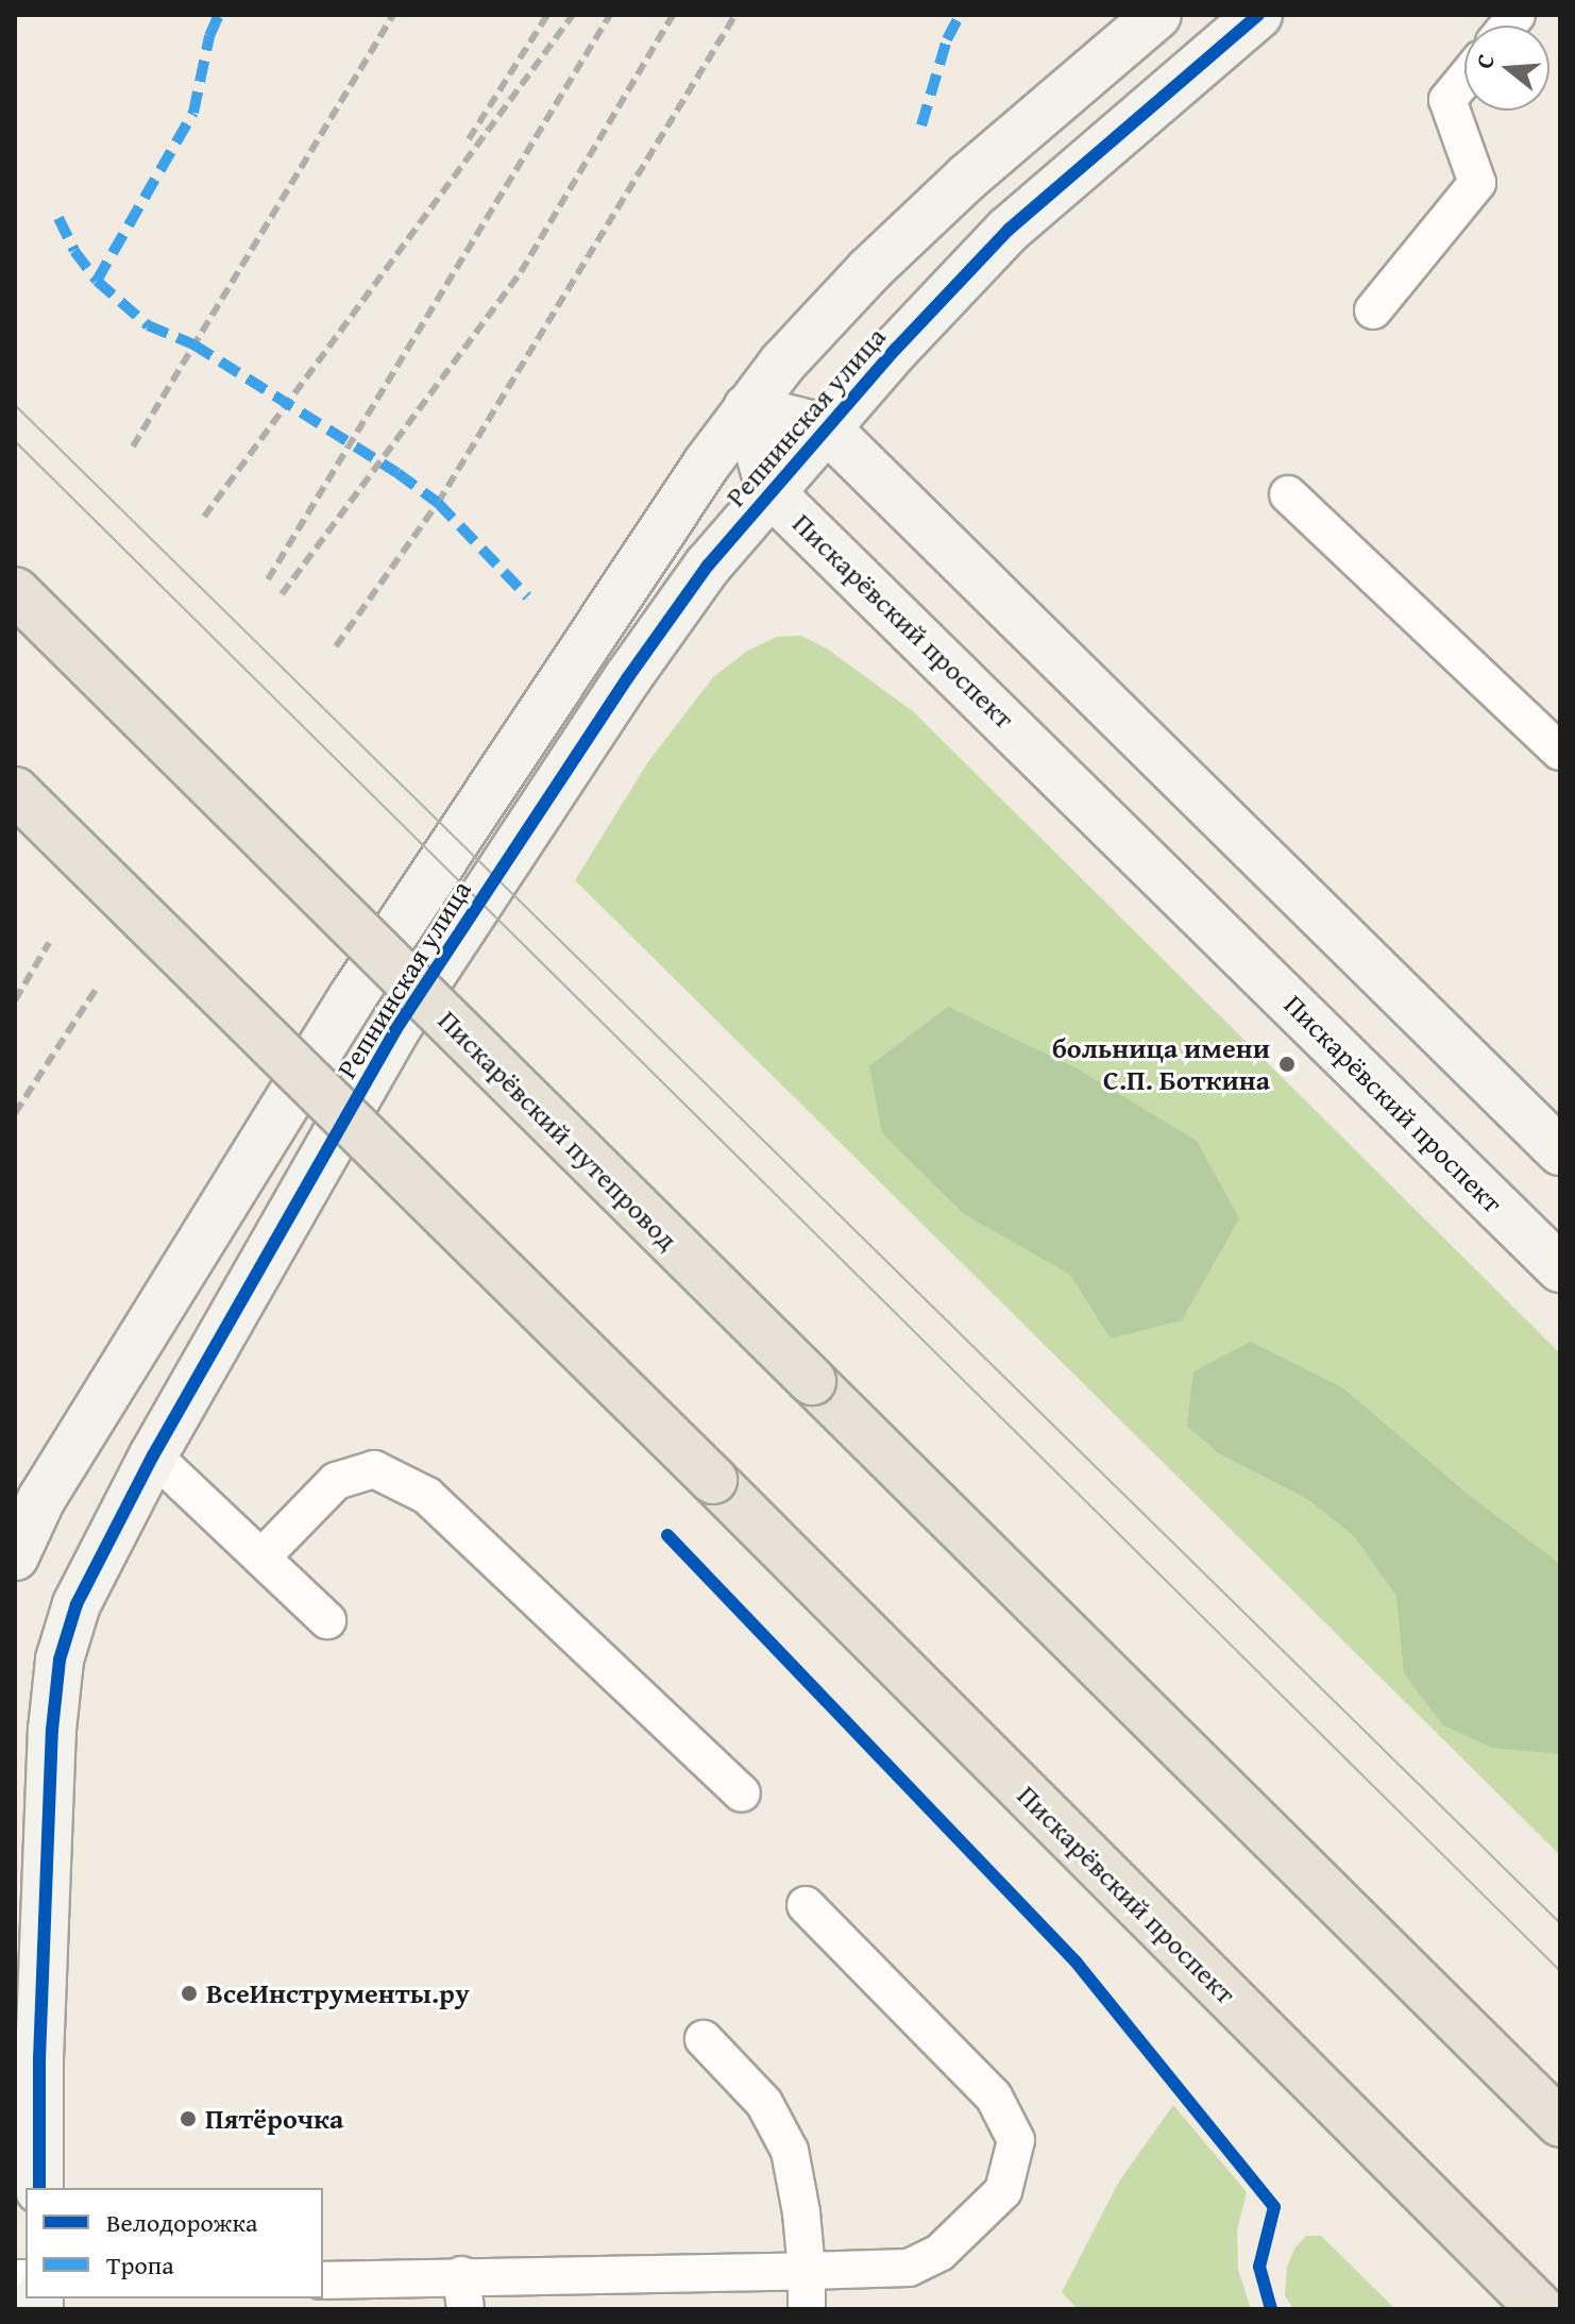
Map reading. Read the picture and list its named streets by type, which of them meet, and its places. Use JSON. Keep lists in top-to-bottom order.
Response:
{
  "streets": {
    "main road": ["Пискарёвский проспект", "Пискарёвский путепровод"],
    "street": ["Репнинская улица"]
  },
  "crossings": [
    ["Репнинская улица", "Пискарёвский проспект"]
  ],
  "places": ["больница имени С.П. Боткина", "ВсеИнструменты.ру", "Пятёрочка"],
  "legend": ["Велодорожка", "Тропа"],
  "north": "left"
}
